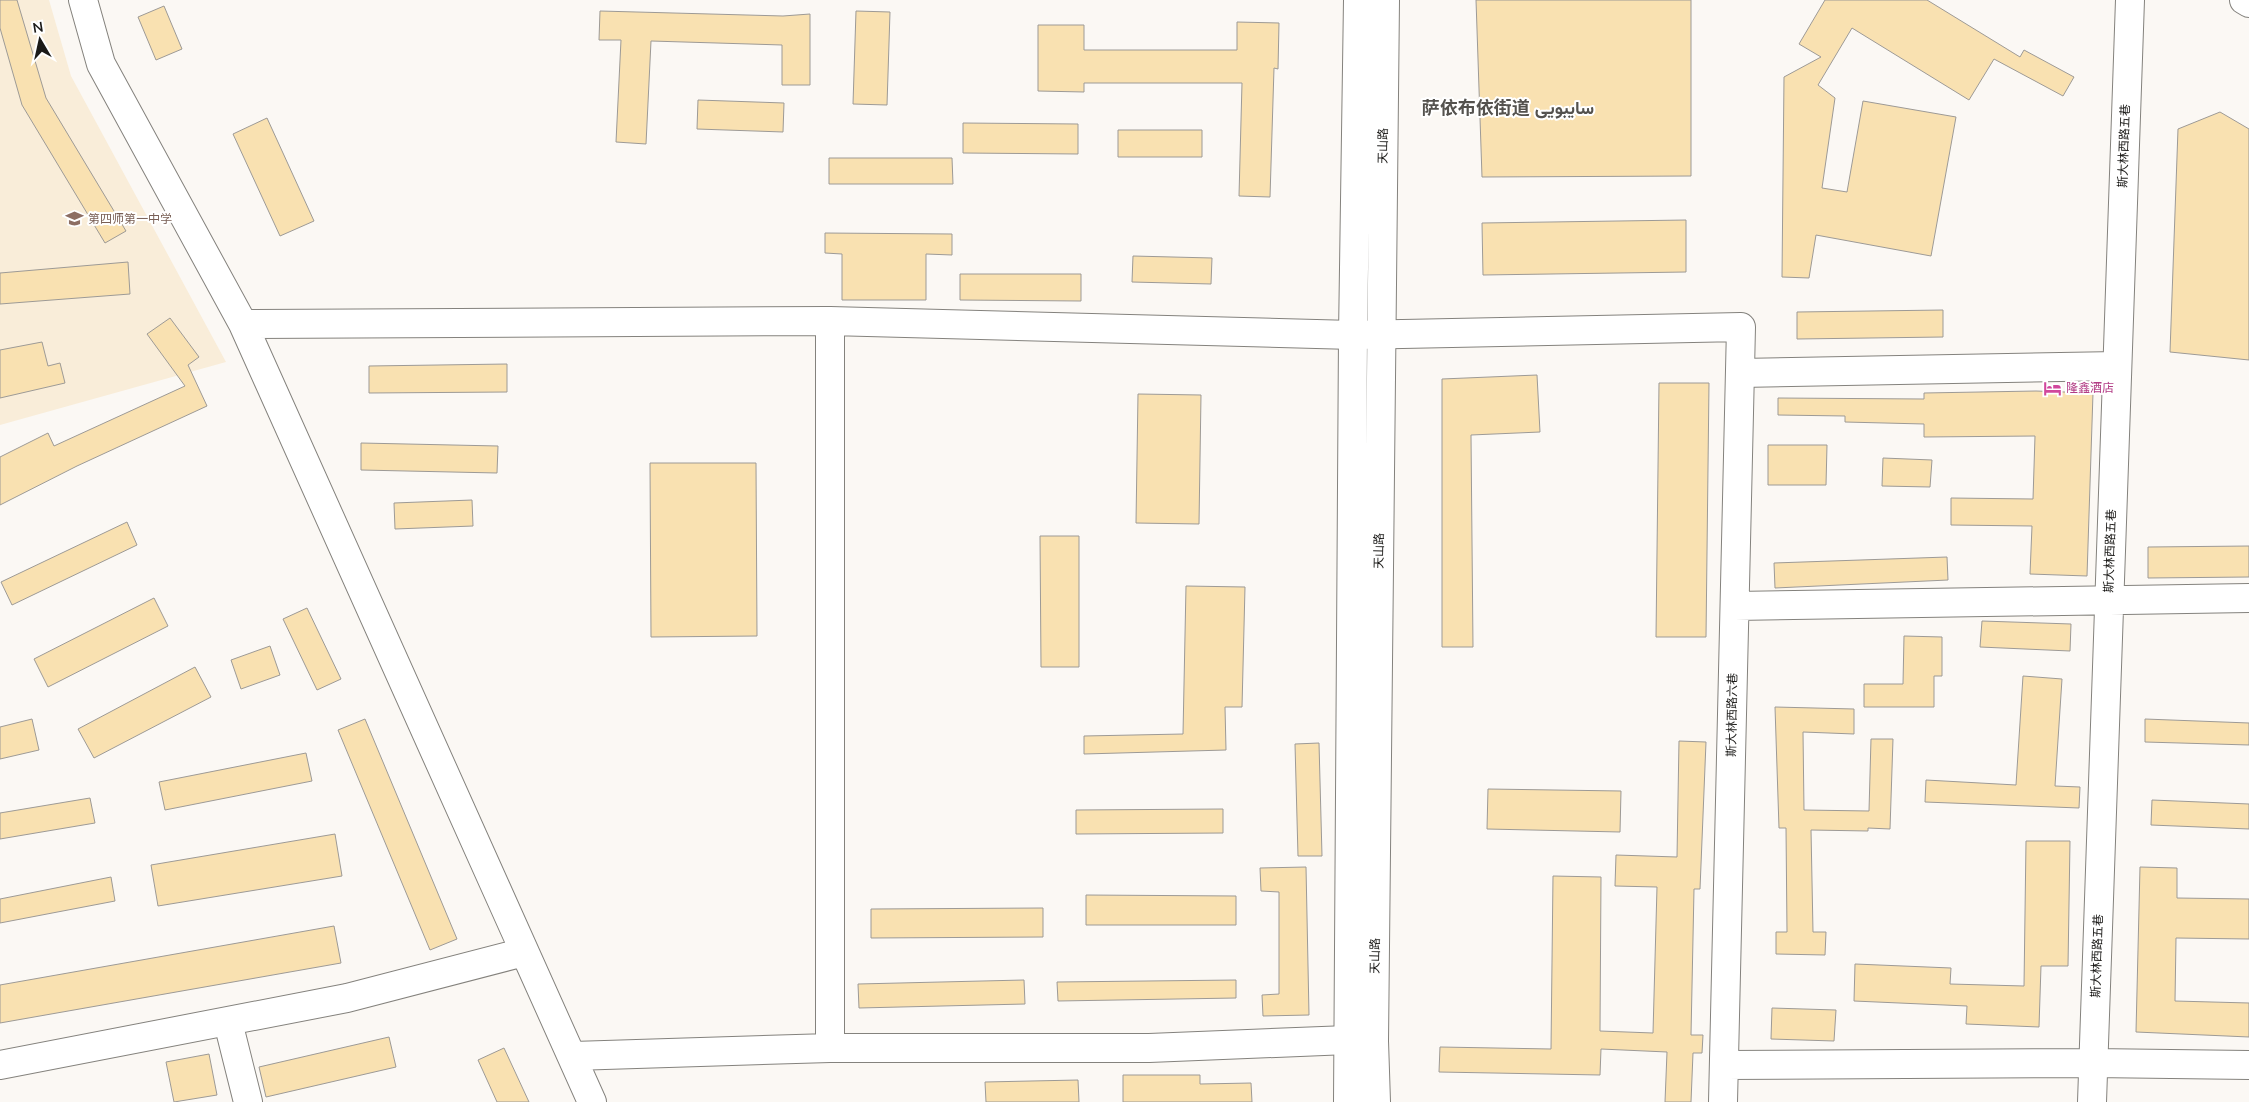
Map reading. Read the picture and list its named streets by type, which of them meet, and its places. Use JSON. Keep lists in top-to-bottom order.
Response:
{
  "streets": {
    "street": ["天山路", "斯大林西路五巷", "斯大林西路六巷"]
  },
  "crossings": [
    ["天山路", "斯大林西路六巷"]
  ],
  "districts": ["萨依布依街道 سايبويى"],
  "places": {
    "school or university": ["第四师第一中学"],
    "hotel": ["隆鑫酒店"]
  },
  "north": "top"
}
